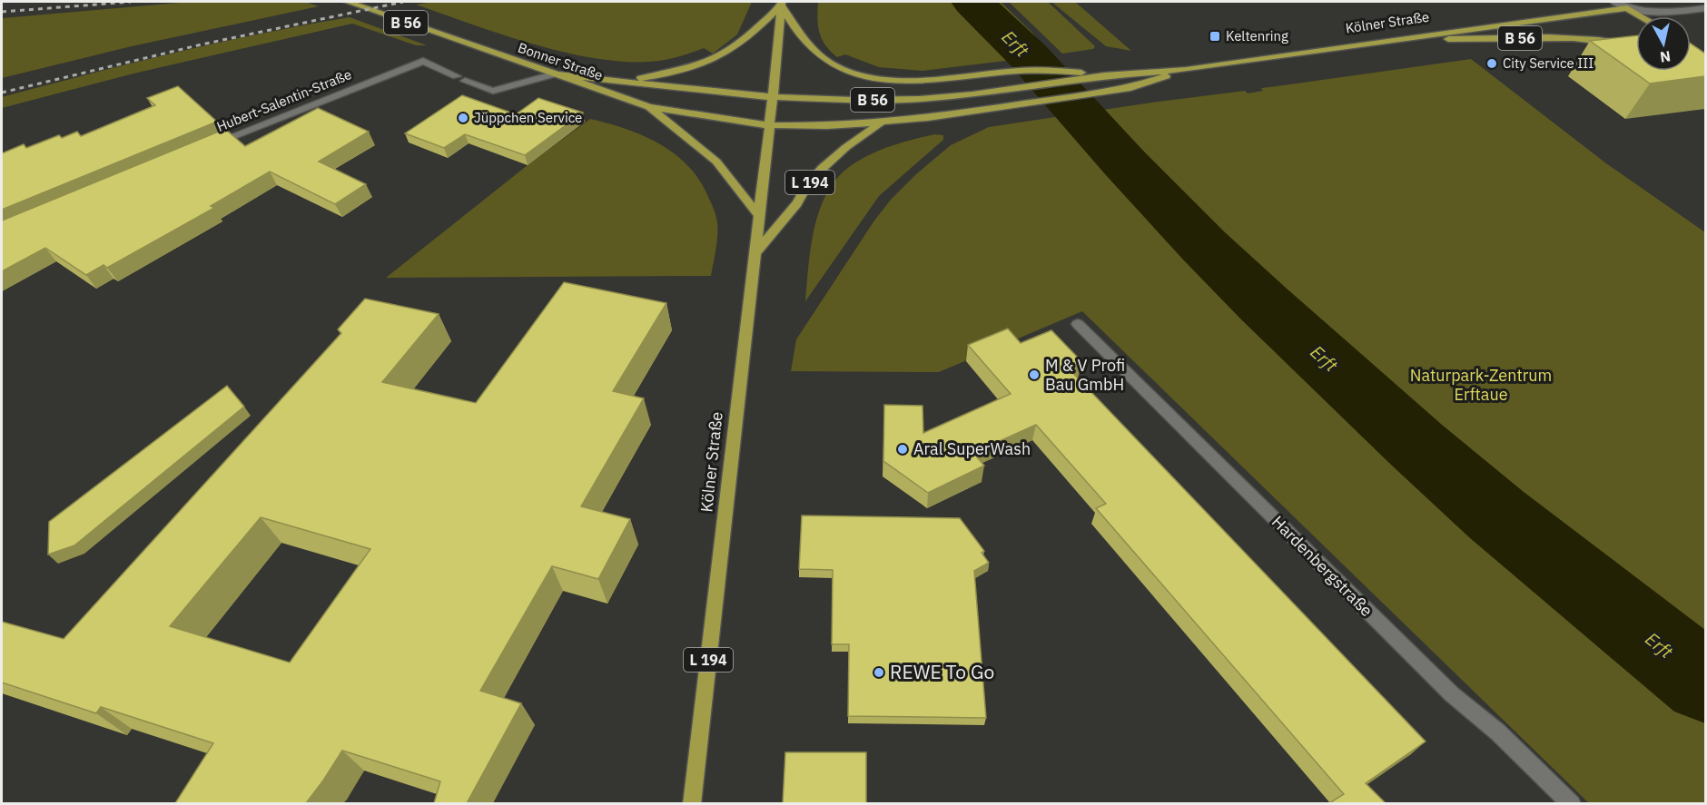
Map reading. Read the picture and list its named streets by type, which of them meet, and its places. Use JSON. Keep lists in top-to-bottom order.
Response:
{
  "streets": {
    "main road": [
      "B 56",
      "Kölner Straße",
      "Bonner Straße",
      "L 194"
    ],
    "street": ["Hubert-Salentin-Straße", "Hardenbergstraße"]
  },
  "crossings": [
    ["B 56", "Kölner Straße"],
    ["B 56", "Bonner Straße"],
    ["B 56", "L 194"],
    ["Kölner Straße", "Bonner Straße"],
    ["Kölner Straße", "Hubert-Salentin-Straße"],
    ["Kölner Straße", "L 194"],
    ["Bonner Straße", "Hubert-Salentin-Straße"]
  ],
  "water": ["Erft"],
  "parks": ["Naturpark-Zentrum Erftaue"],
  "places": {
    "transit": ["Keltenring"],
    "other": [
      "City Service III",
      "Jüppchen Service",
      "M & V Profi Bau GmbH",
      "Aral SuperWash",
      "REWE To Go"
    ]
  },
  "north": "bottom"
}
